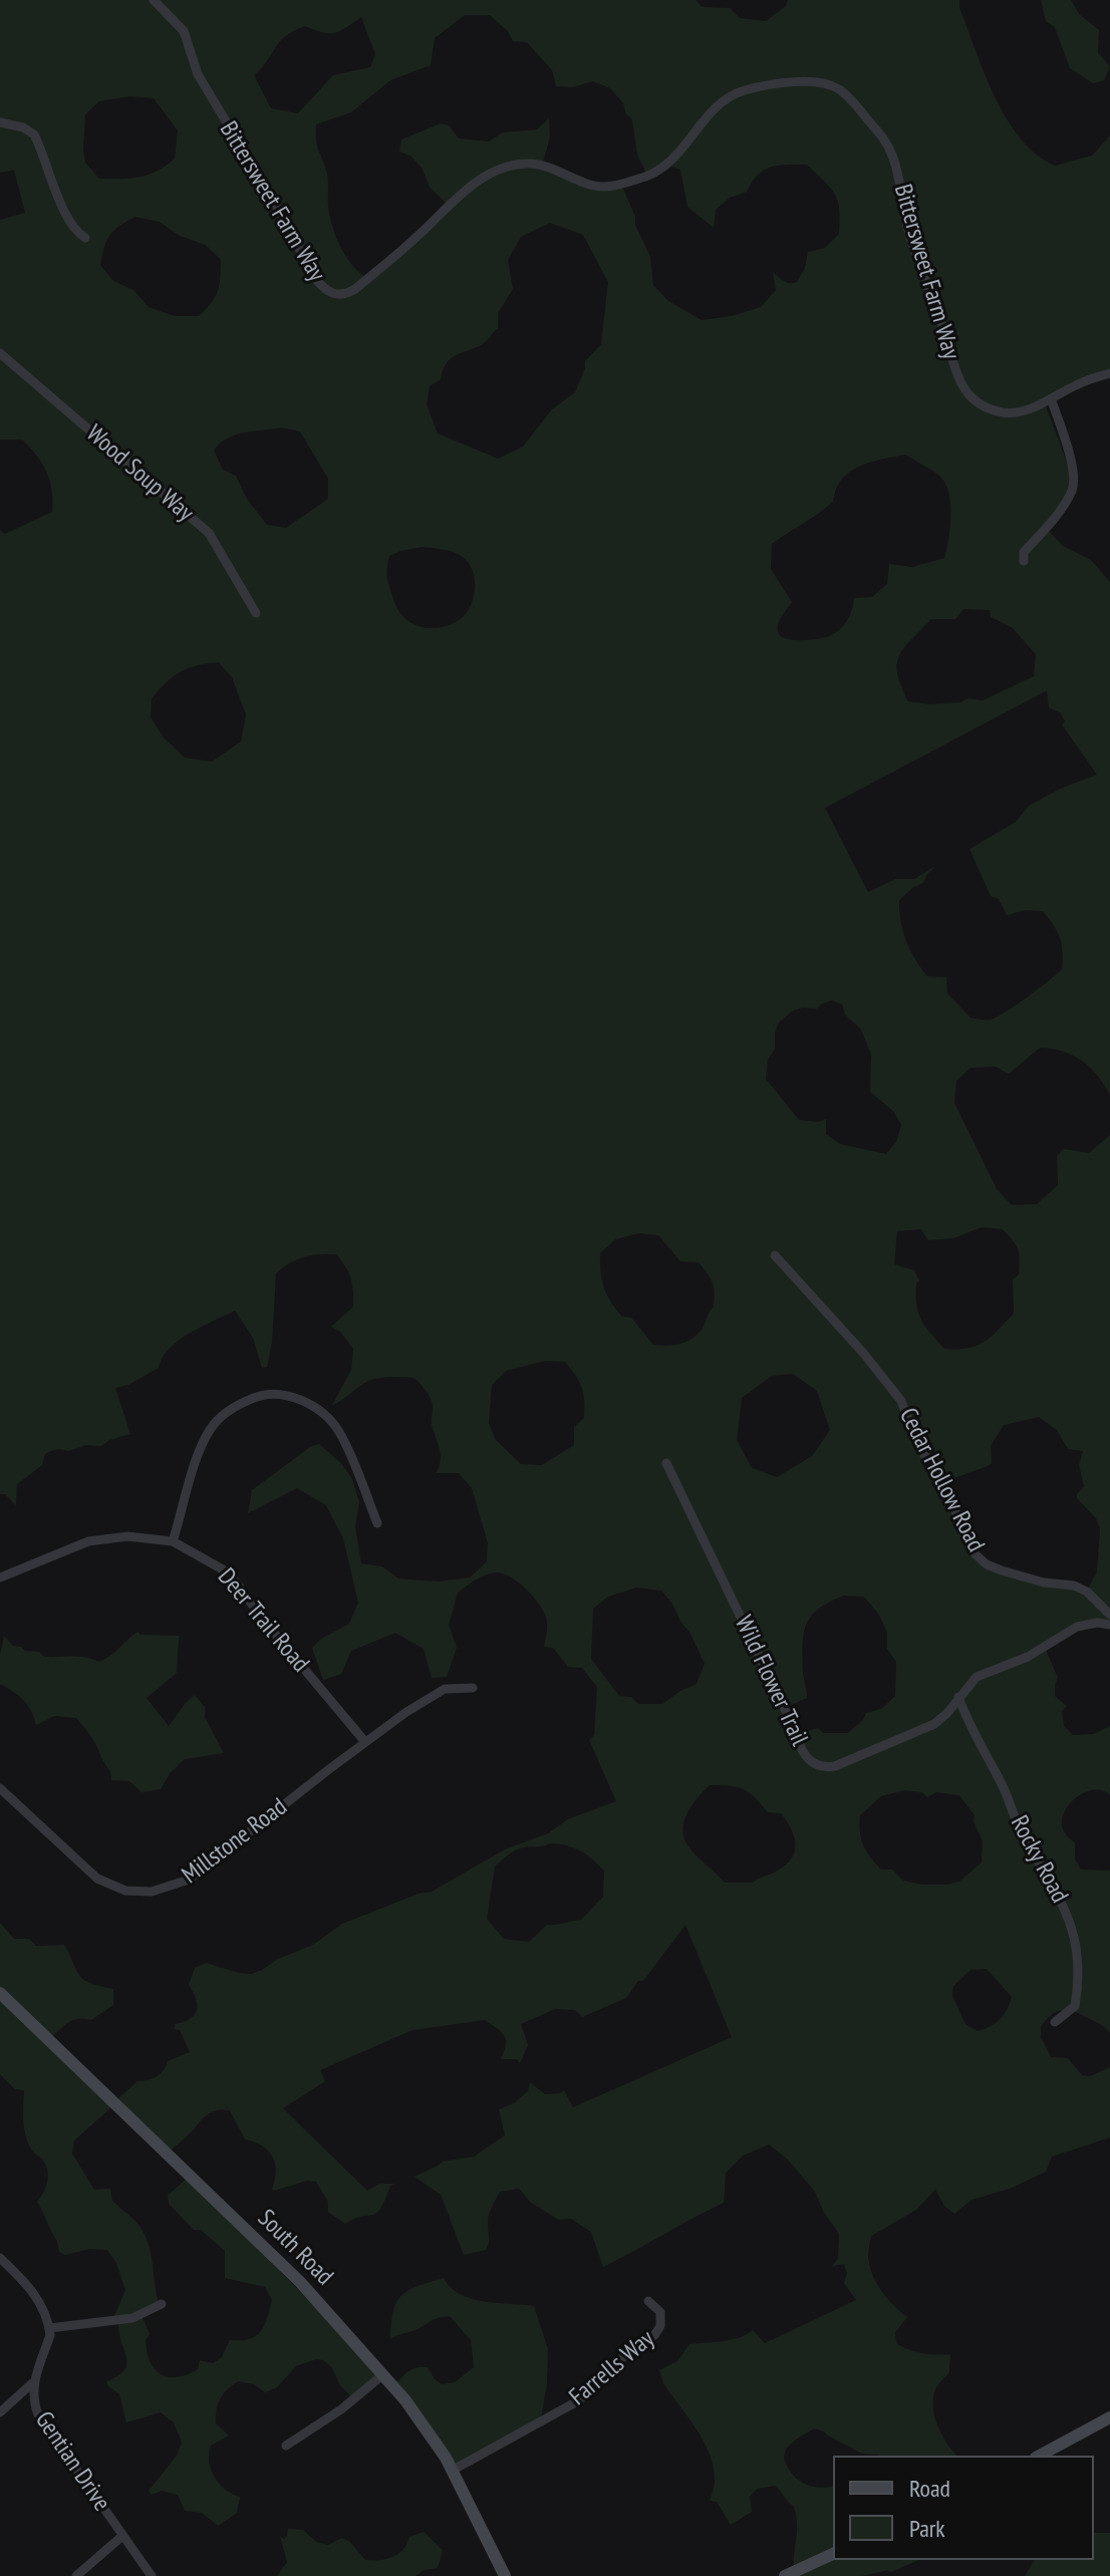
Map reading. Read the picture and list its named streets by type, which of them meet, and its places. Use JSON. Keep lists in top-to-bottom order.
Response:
{
  "streets": {
    "street": [
      "Bittersweet Farm Way",
      "Wood Soup Way",
      "Cedar Hollow Road",
      "Deer Trail Road",
      "Wild Flower Trail",
      "Millstone Road",
      "Rocky Road",
      "South Road",
      "Farrells Way",
      "Gentian Drive"
    ]
  },
  "crossings": [
    ["Deer Trail Road", "Millstone Road"],
    ["Wild Flower Trail", "Rocky Road"],
    ["South Road", "Farrells Way"]
  ],
  "legend": ["Road", "Park"]
}
